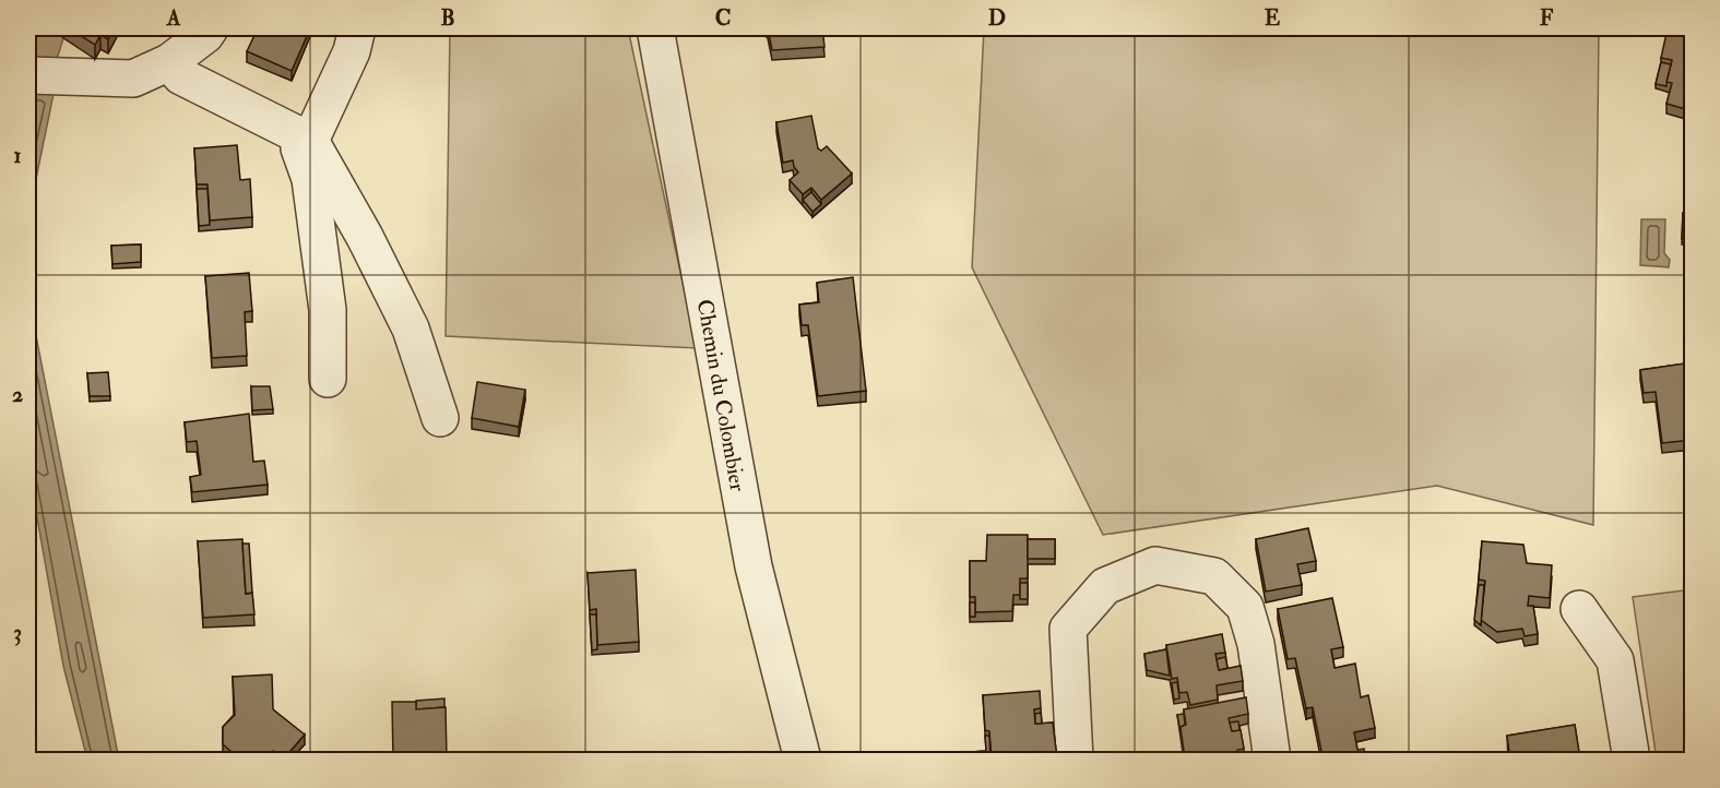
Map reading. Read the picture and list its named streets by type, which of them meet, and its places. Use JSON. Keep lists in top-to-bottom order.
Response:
{
  "streets": {
    "street": ["Chemin du Colombier"]
  },
  "grid": {
    "columns": [
      "A",
      "B",
      "C",
      "D",
      "E",
      "F"
    ],
    "rows": ["1", "2", "3"]
  }
}
